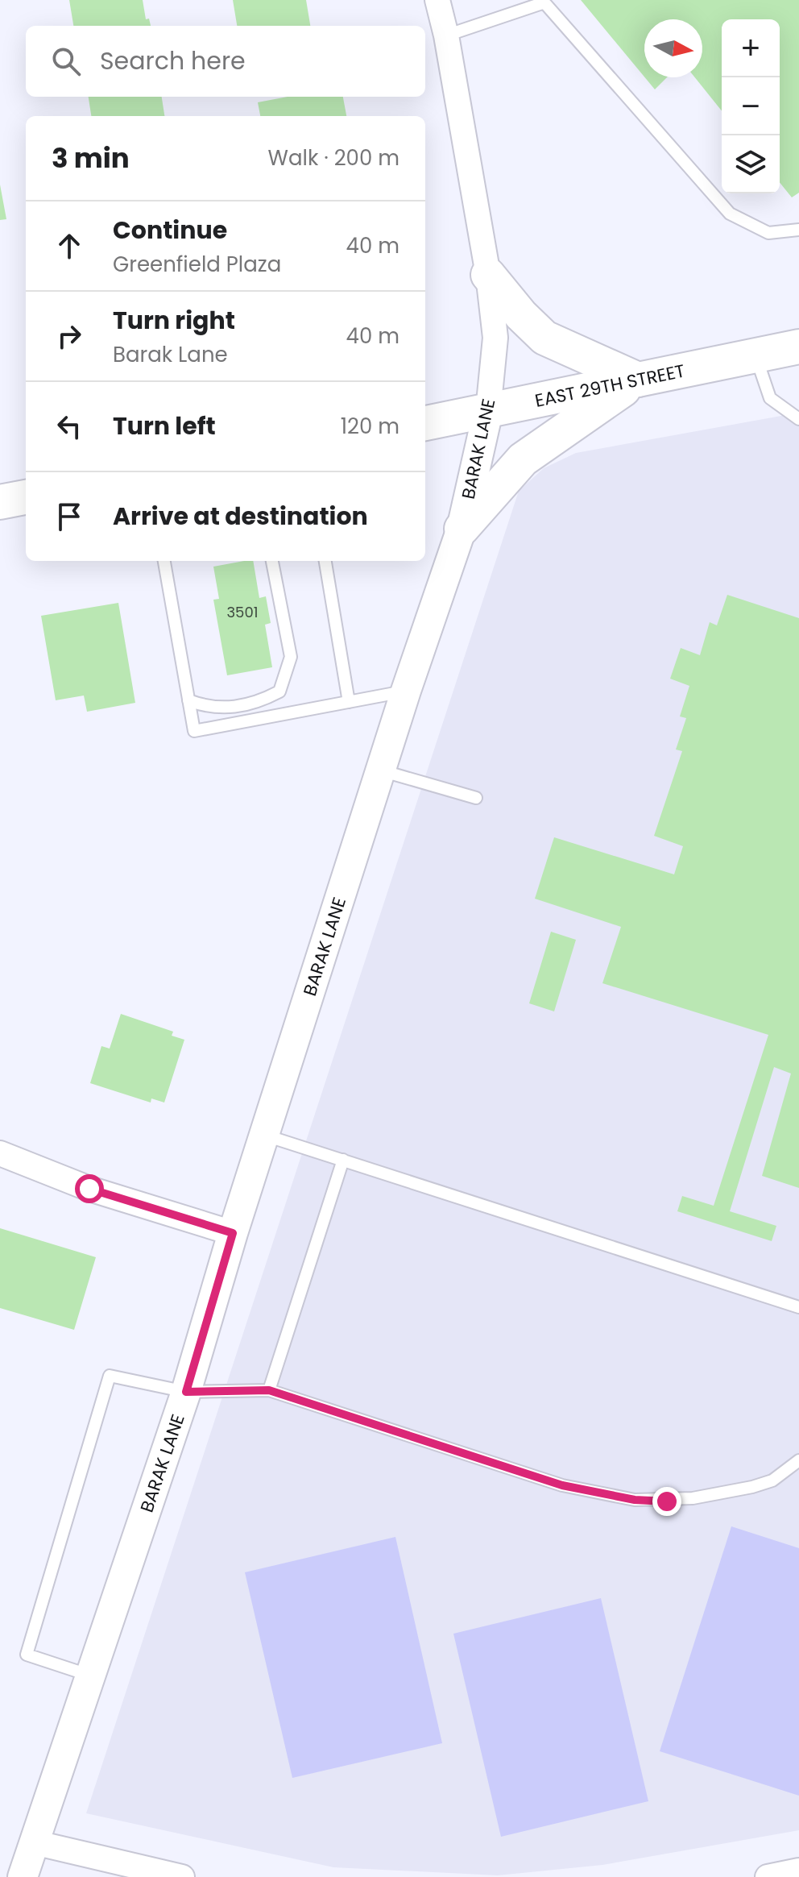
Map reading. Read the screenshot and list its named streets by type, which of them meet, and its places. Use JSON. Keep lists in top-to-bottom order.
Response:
{
  "streets": {
    "main road": ["EAST 29TH STREET"],
    "street": ["BARAK LANE"]
  },
  "crossings": [
    ["EAST 29TH STREET", "BARAK LANE"]
  ],
  "house_numbers": ["3501"],
  "north": "right",
  "page": {
    "map_buttons": ["+", "−"],
    "search": "Search here",
    "heading": ["3 min", "Walk · 200 m"],
    "list": [
      ["Continue", "Greenfield Plaza", "40 m"],
      ["Turn right", "Barak Lane", "40 m"],
      ["Turn left", "120 m"],
      "Arrive at destination"
    ]
  }
}
